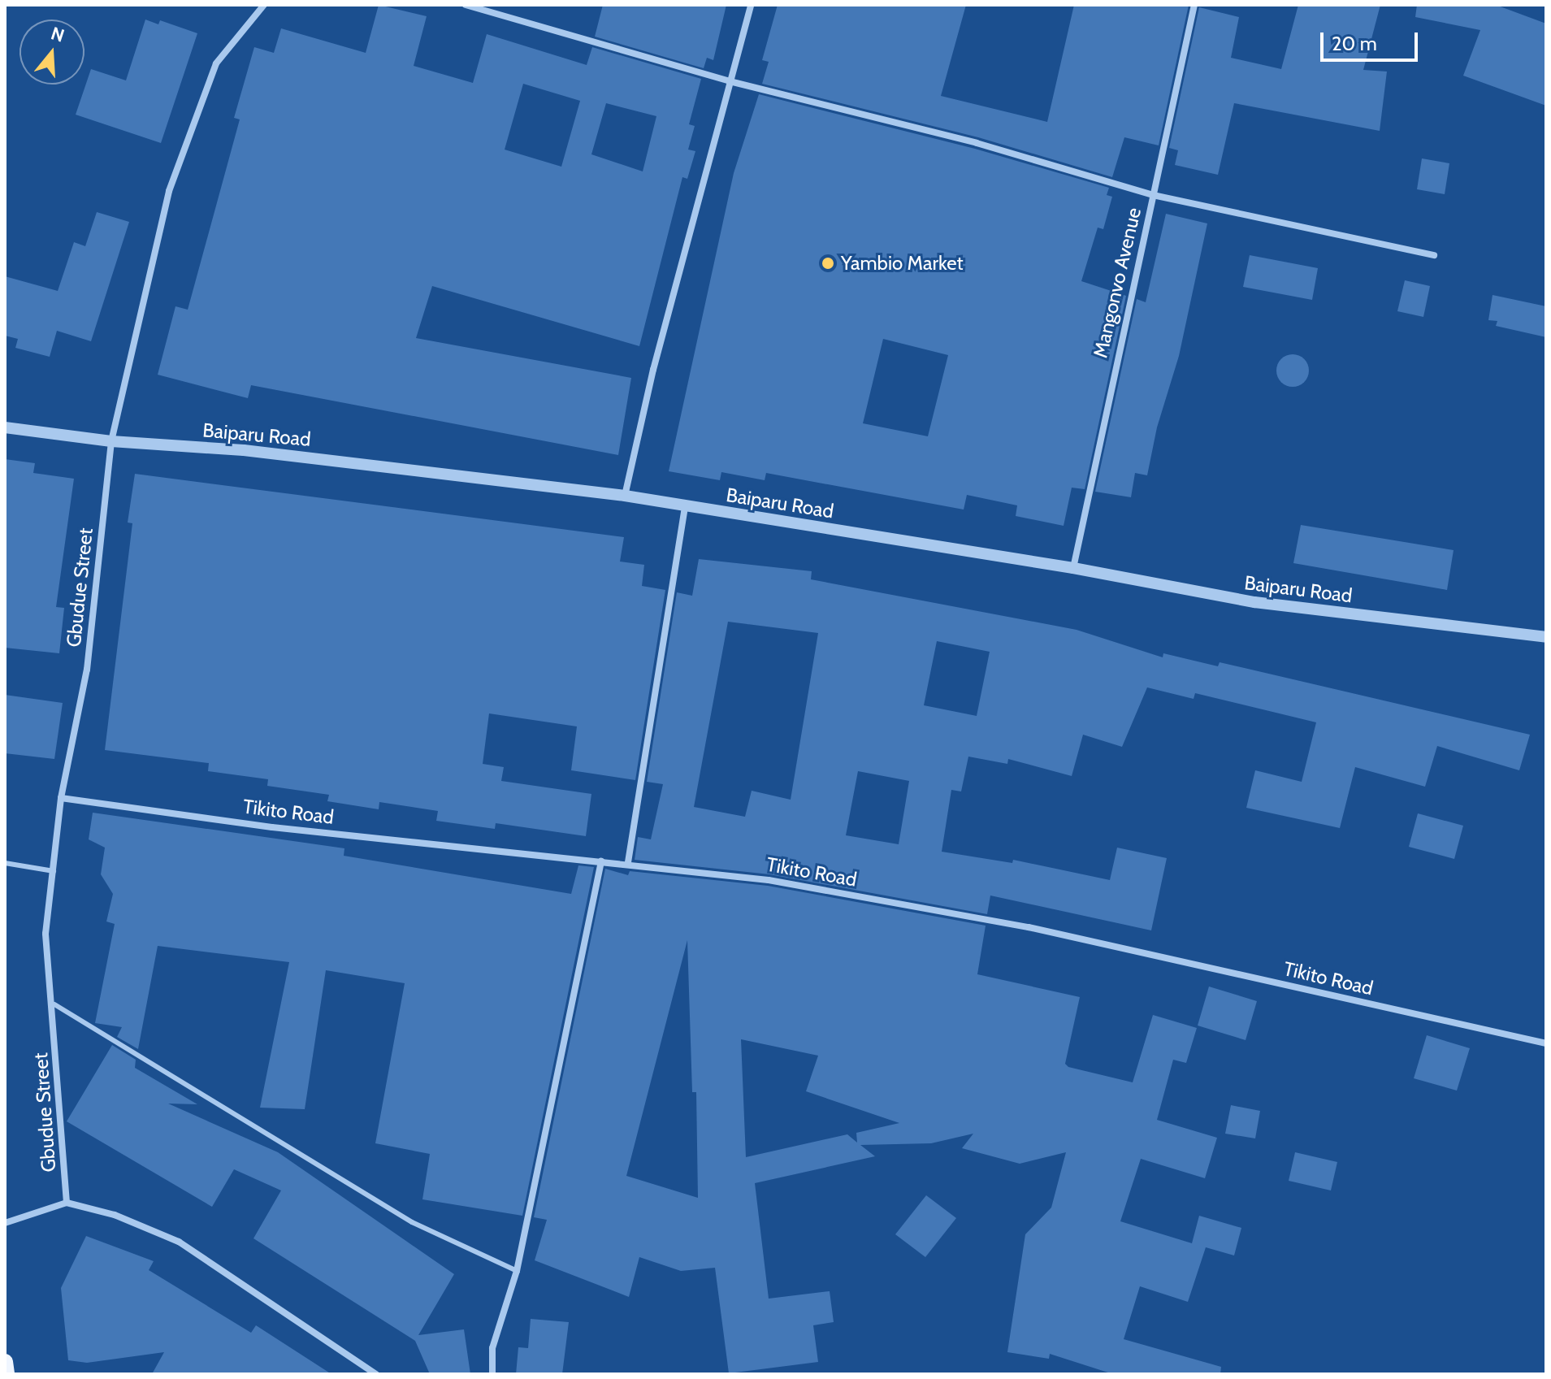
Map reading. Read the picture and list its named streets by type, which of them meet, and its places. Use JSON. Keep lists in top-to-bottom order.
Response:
{
  "streets": {
    "street": [
      "Mangonvo Avenue",
      "Baiparu Road",
      "Gbudue Street",
      "Tikito Road"
    ]
  },
  "crossings": [
    ["Mangonvo Avenue", "Baiparu Road"],
    ["Baiparu Road", "Gbudue Street"],
    ["Gbudue Street", "Tikito Road"]
  ],
  "places": ["Yambio Market"],
  "scale_bar": "20 m",
  "north": "top"
}
